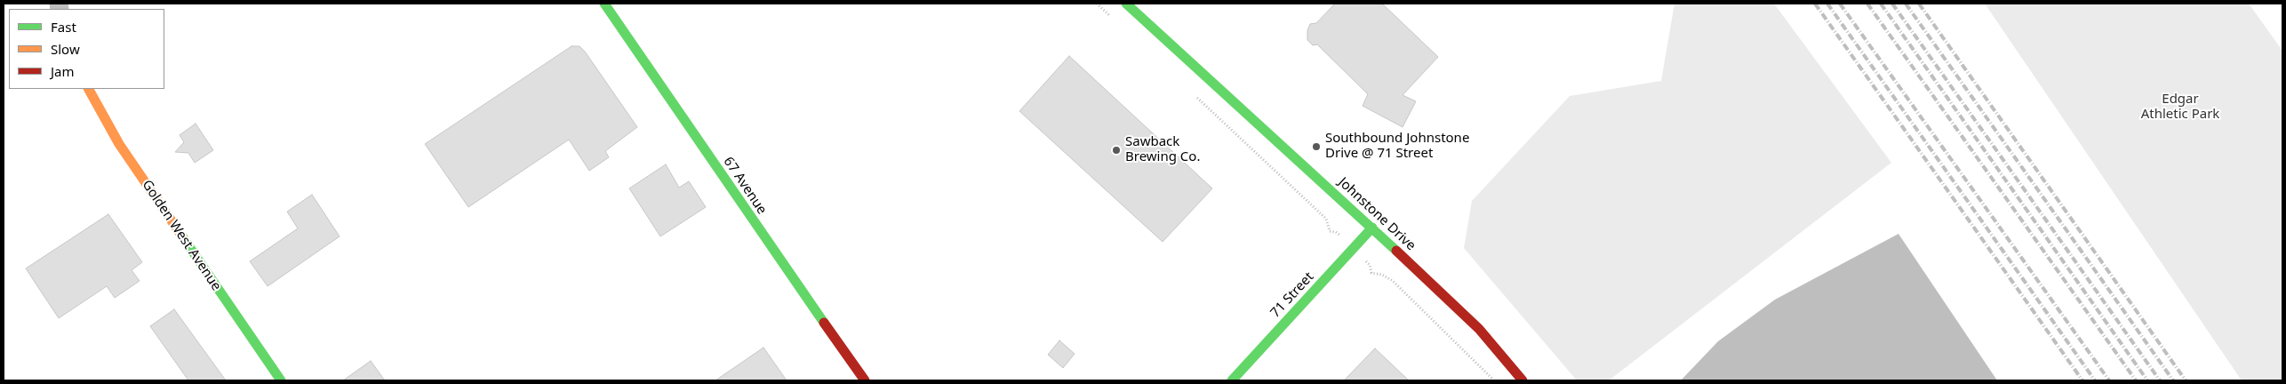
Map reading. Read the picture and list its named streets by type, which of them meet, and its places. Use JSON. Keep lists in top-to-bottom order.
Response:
{
  "streets": {
    "street": [
      "67 Avenue",
      "Johnstone Drive",
      "Golden West Avenue",
      "71 Street"
    ]
  },
  "crossings": [
    ["Johnstone Drive", "71 Street"]
  ],
  "parks": ["Edgar Athletic Park"],
  "places": ["Southbound Johnstone Drive @ 71 Street", "Sawback Brewing Co."],
  "legend": ["Fast", "Slow", "Jam"]
}
